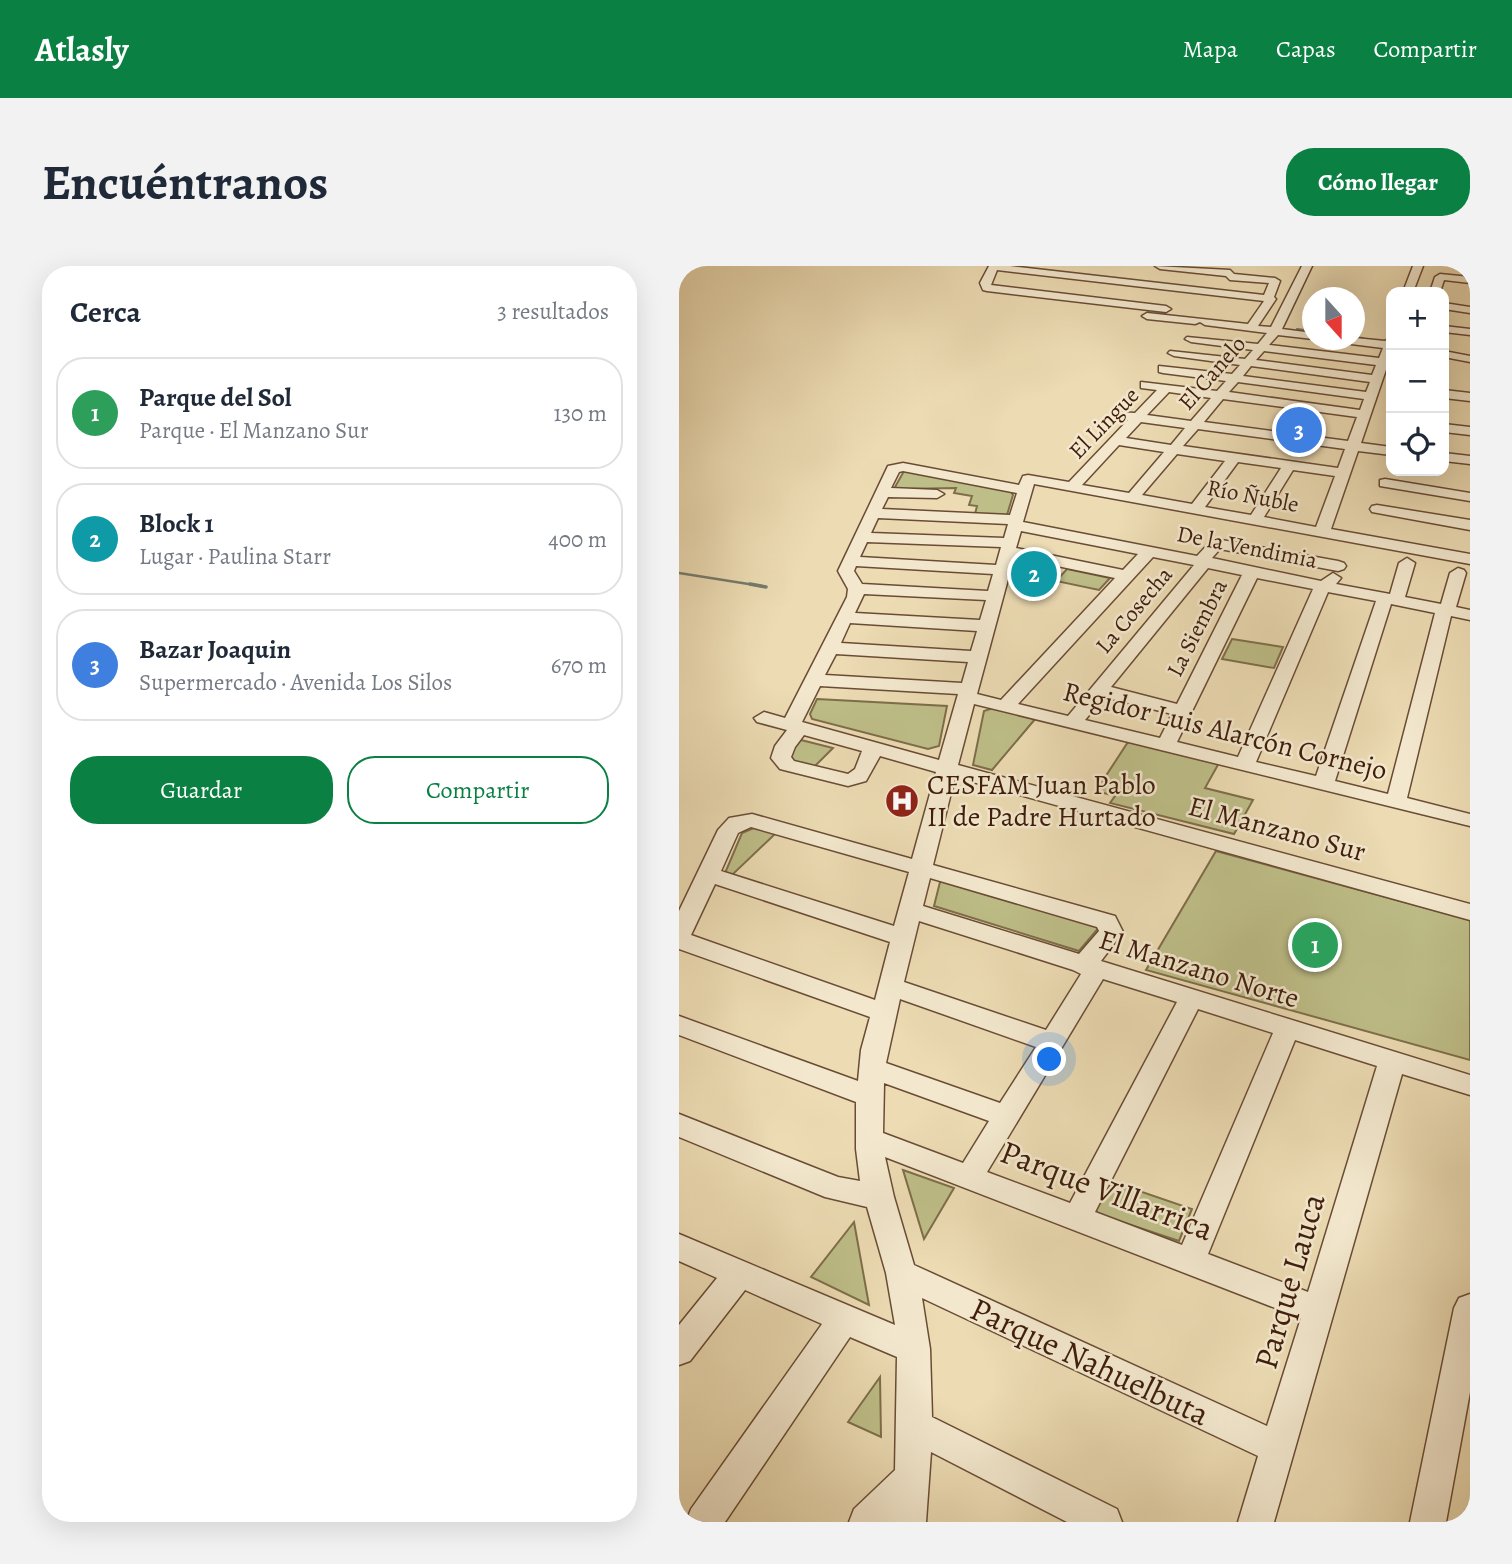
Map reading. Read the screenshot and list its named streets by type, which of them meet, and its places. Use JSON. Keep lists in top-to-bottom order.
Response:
{
  "streets": {
    "street": [
      "El Canelo",
      "El Lingue",
      "Río Ñuble",
      "De la Vendimia",
      "La Cosecha",
      "La Siembra",
      "Regidor Luis Alarcón Cornejo",
      "El Manzano Sur",
      "El Manzano Norte",
      "Parque Villarrica",
      "Parque Lauca",
      "Parque Nahuelbuta"
    ]
  },
  "crossings": [
    ["El Canelo", "Río Ñuble"],
    ["El Lingue", "Río Ñuble"],
    ["De la Vendimia", "La Cosecha"],
    ["De la Vendimia", "La Siembra"],
    ["La Cosecha", "Regidor Luis Alarcón Cornejo"],
    ["La Siembra", "Regidor Luis Alarcón Cornejo"],
    ["El Manzano Norte", "Parque Lauca"],
    ["Parque Villarrica", "Parque Lauca"],
    ["Parque Lauca", "Parque Nahuelbuta"]
  ],
  "places": {
    "hospital": ["CESFAM Juan Pablo II de Padre Hurtado"]
  },
  "north": "bottom",
  "page": {
    "header": "Atlasly",
    "nav": ["Mapa", "Capas", "Compartir"],
    "buttons": [
      "Cómo llegar",
      ["Guardar", "Compartir"]
    ],
    "title": "Encuéntranos",
    "heading": ["Cerca", "3 resultados"],
    "map_buttons": ["+", "−"],
    "list": [
      {
        "mark": "1",
        "name": "Parque del Sol",
        "note": "Parque · El Manzano Sur",
        "value": "130 m"
      },
      {
        "mark": "2",
        "name": "Block 1",
        "note": "Lugar · Paulina Starr",
        "value": "400 m"
      },
      {
        "mark": "3",
        "name": "Bazar Joaquin",
        "note": "Supermercado · Avenida Los Silos",
        "value": "670 m"
      }
    ],
    "pins": ["3", "2", "1"]
  }
}
